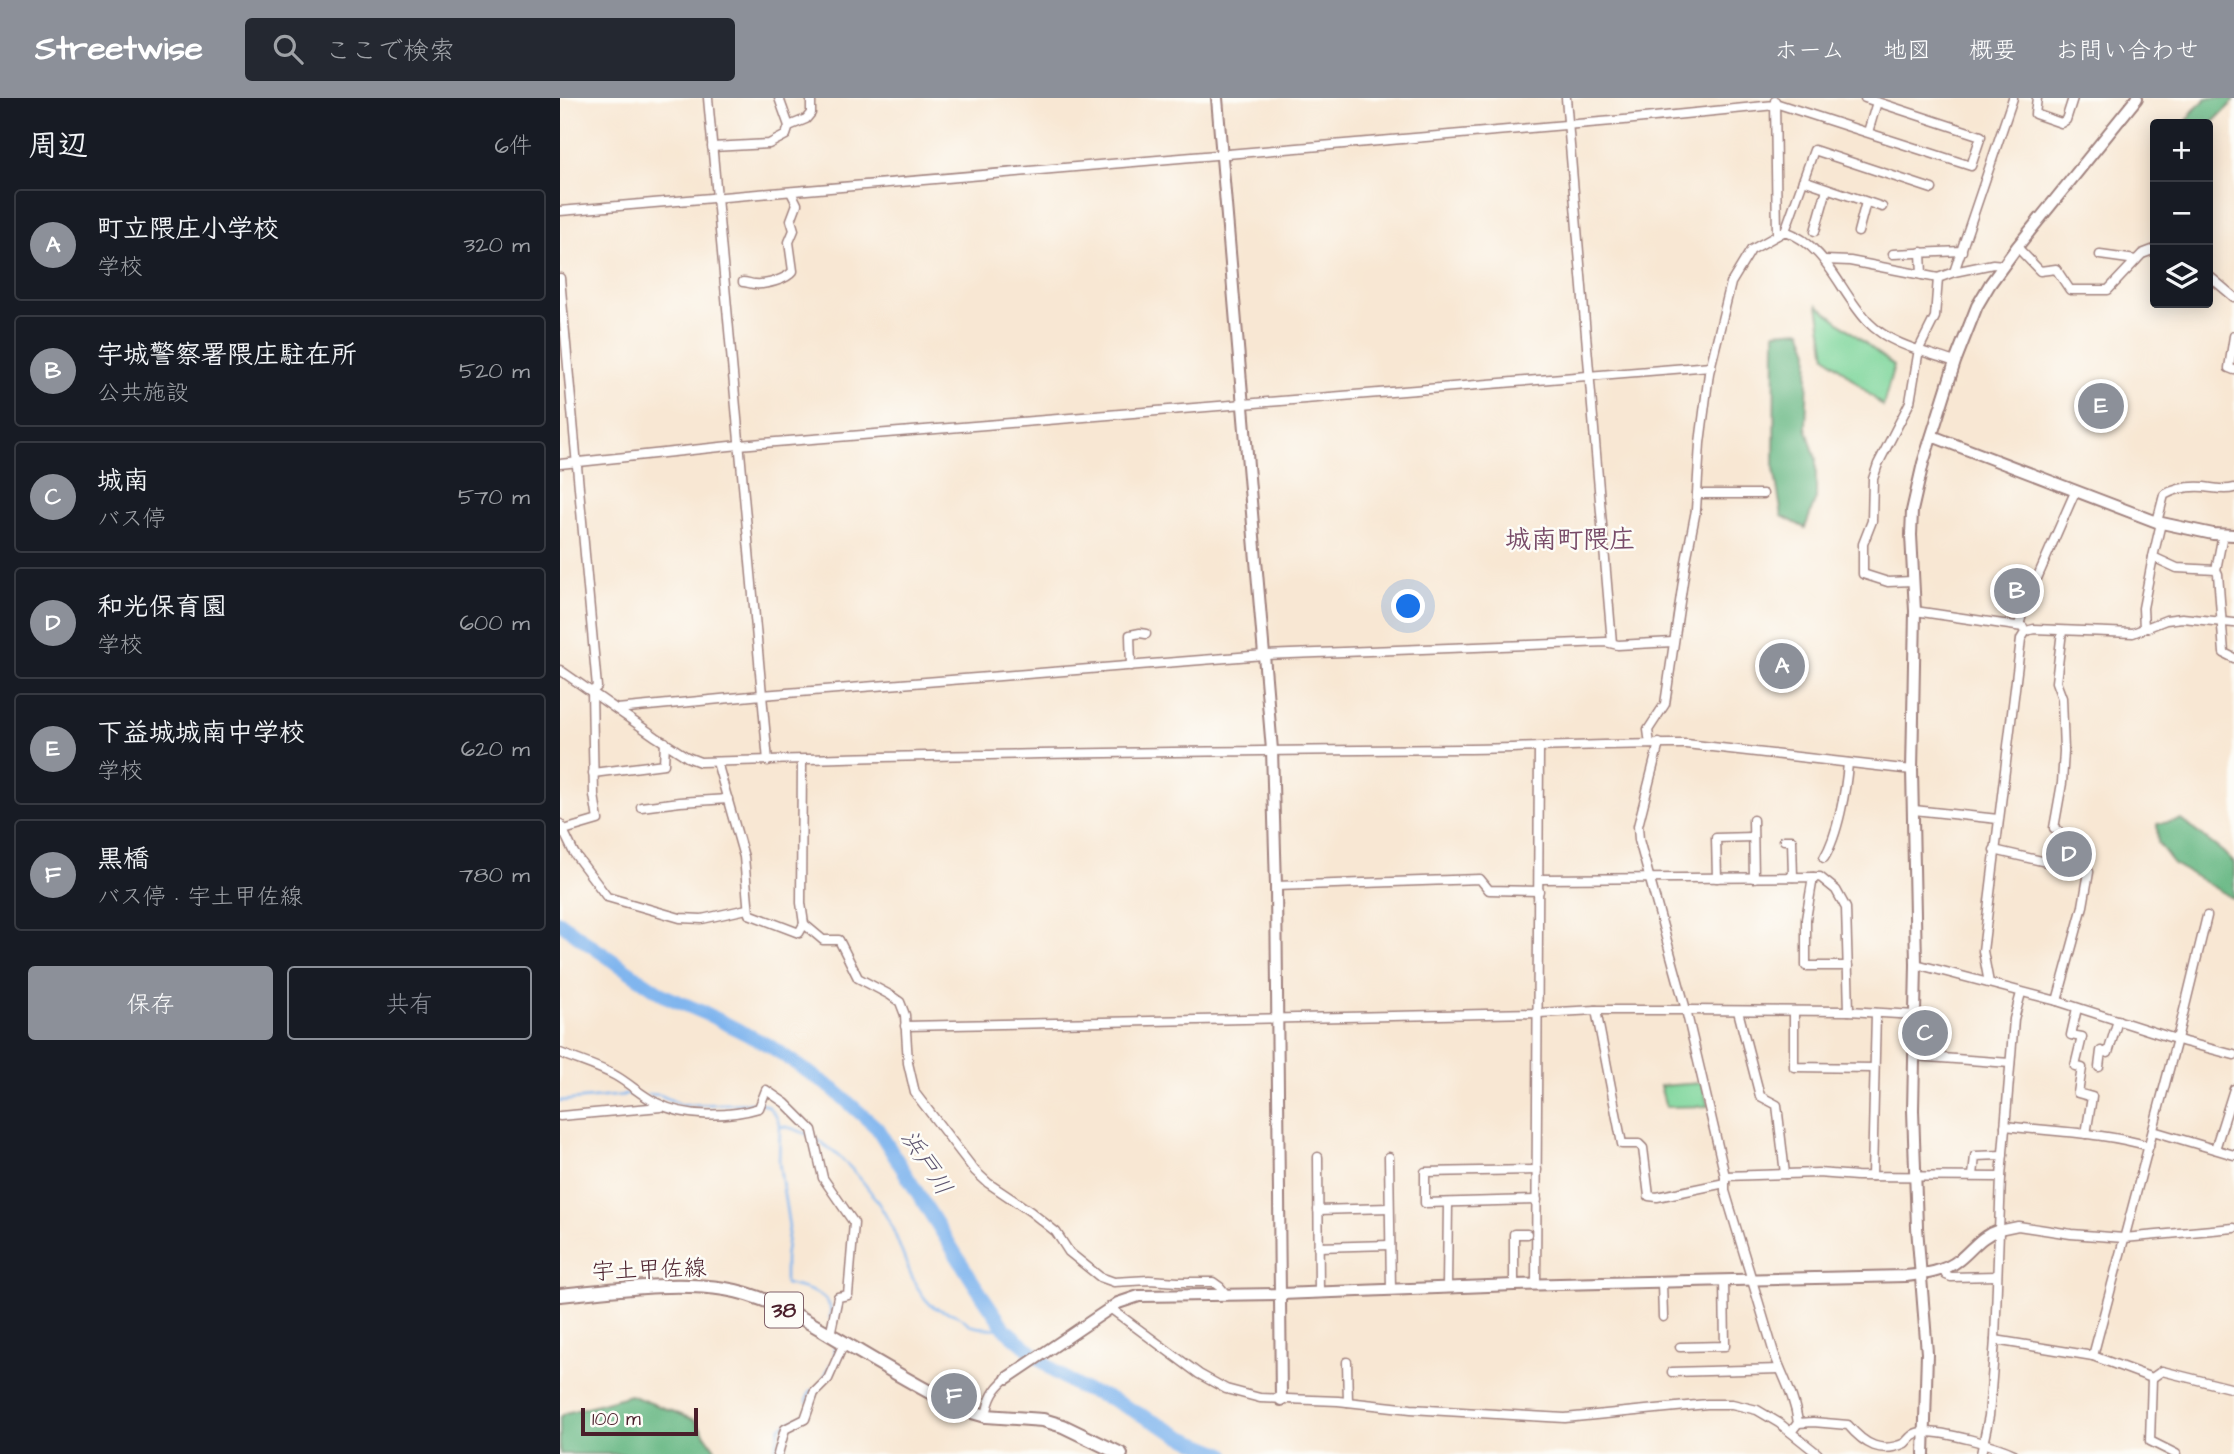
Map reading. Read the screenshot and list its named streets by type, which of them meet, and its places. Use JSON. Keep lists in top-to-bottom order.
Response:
{
  "streets": {
    "main road": ["宇土甲佐線", "38"]
  },
  "districts": ["城南町隈庄"],
  "water": ["浜戸川"],
  "scale_bar": "100 m",
  "page": {
    "header": "Streetwise",
    "search": "ここで検索",
    "nav": [
      "ホーム",
      "地図",
      "概要",
      "お問い合わせ"
    ],
    "heading": ["周辺", "6件"],
    "map_buttons": ["+", "−"],
    "list": [
      {
        "mark": "A",
        "name": "町立隈庄小学校",
        "note": "学校",
        "value": "320 m"
      },
      {
        "mark": "B",
        "name": "宇城警察署隈庄駐在所",
        "note": "公共施設",
        "value": "520 m"
      },
      {
        "mark": "C",
        "name": "城南",
        "note": "バス停",
        "value": "570 m"
      },
      {
        "mark": "D",
        "name": "和光保育園",
        "note": "学校",
        "value": "600 m"
      },
      {
        "mark": "E",
        "name": "下益城城南中学校",
        "note": "学校",
        "value": "620 m"
      },
      {
        "mark": "F",
        "name": "黒橋",
        "note": "バス停 · 宇土甲佐線",
        "value": "780 m"
      }
    ],
    "pins": [
      "E",
      "B",
      "A",
      "D",
      "C",
      "F"
    ],
    "buttons": ["保存", "共有"],
    "scale": "100 m"
  }
}
